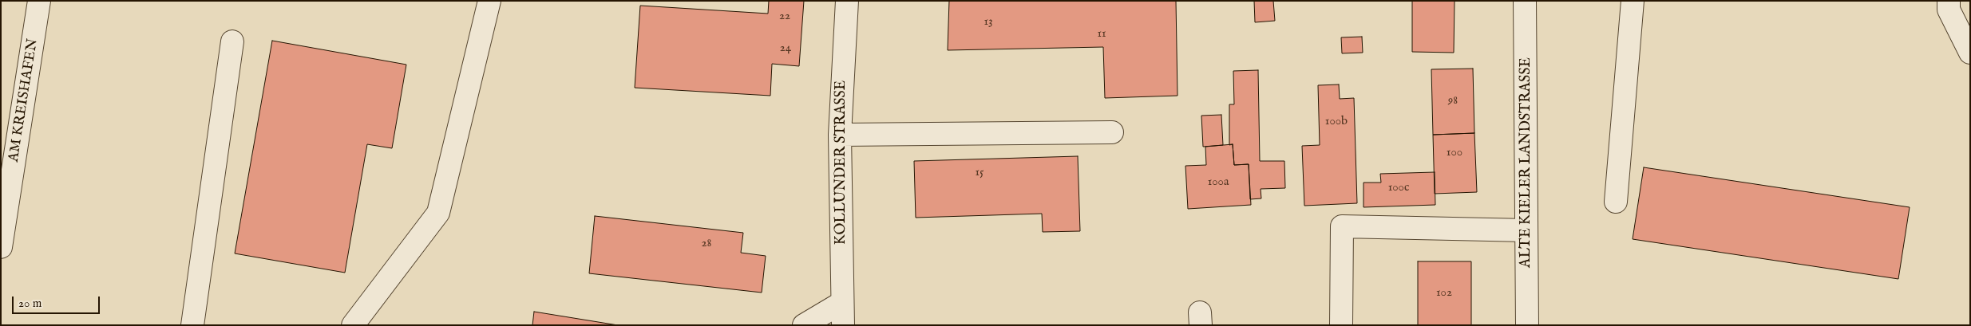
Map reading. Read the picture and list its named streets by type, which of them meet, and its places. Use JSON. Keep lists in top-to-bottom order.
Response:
{
  "streets": {
    "street": ["AM KREISHAFEN", "KOLLUNDER STRASSE", "ALTE KIELER LANDSTRASSE"]
  },
  "house_numbers": [
    "22",
    "13",
    "11",
    "24",
    "98",
    "100b",
    "100",
    "15",
    "100a",
    "100c",
    "28",
    "102"
  ],
  "scale_bar": "20 m"
}
